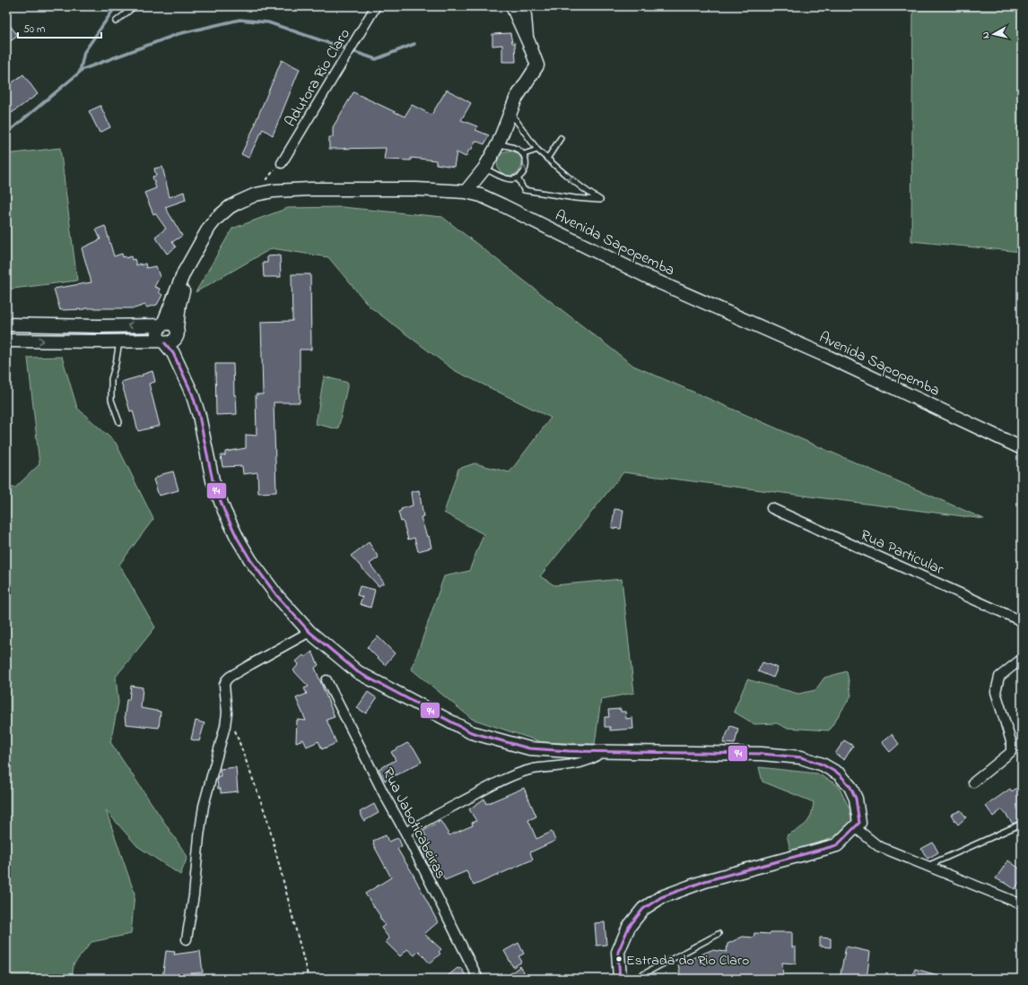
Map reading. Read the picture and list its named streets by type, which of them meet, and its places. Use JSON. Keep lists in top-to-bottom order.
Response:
{
  "streets": {
    "main road": ["Avenida Sapopemba"],
    "street": ["Adutora Rio Claro", "Rua Particular", "Rua Jaboticabeiras"]
  },
  "places": ["Estrada do Rio Claro"],
  "lines": ["transit line 94"],
  "scale_bar": "50 m",
  "north": "left"
}
